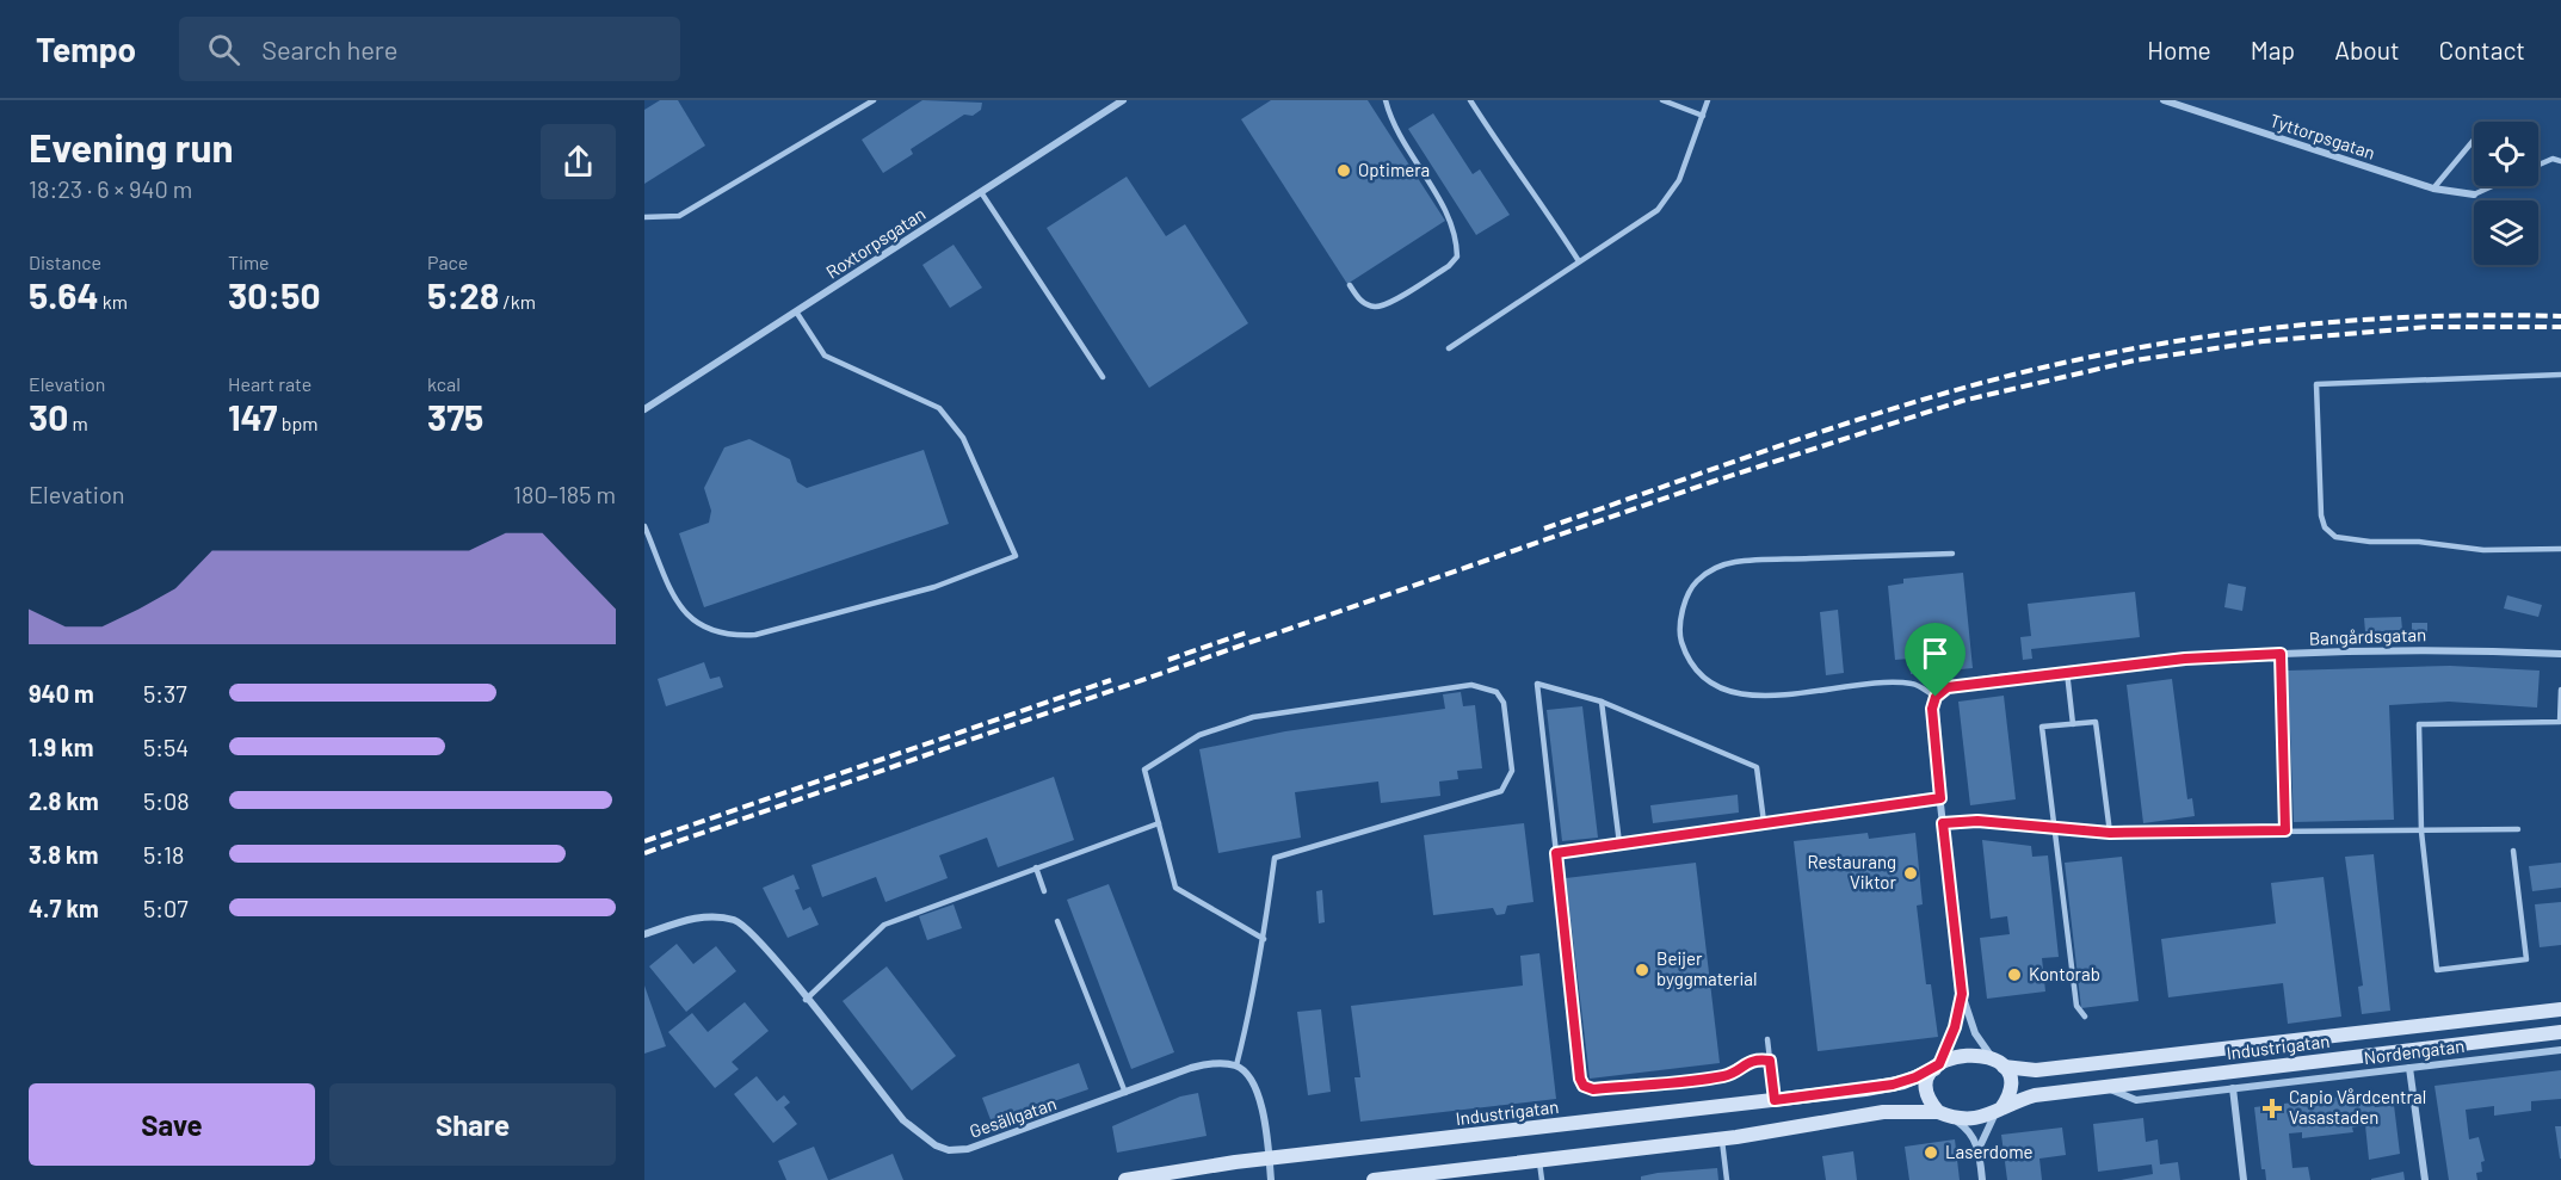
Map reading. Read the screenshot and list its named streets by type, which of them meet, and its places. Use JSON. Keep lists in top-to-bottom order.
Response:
{
  "streets": {
    "main road": ["Industrigatan"],
    "street": [
      "Tyttorpsgatan",
      "Roxtorpsgatan",
      "Bangårdsgatan",
      "Nordengatan",
      "Gesällgatan"
    ]
  },
  "crossings": [
    ["Industrigatan", "Nordengatan"]
  ],
  "places": {
    "other": [
      "Optimera",
      "Restaurang Viktor",
      "Beijer byggmaterial",
      "Kontorab",
      "Laserdome"
    ],
    "health": ["Capio Vårdcentral Vasastaden"]
  },
  "page": {
    "header": "Tempo",
    "search": "Search here",
    "nav": [
      "Home",
      "Map",
      "About",
      "Contact"
    ],
    "heading": ["Evening run", "18:23 · 6 × 940 m"],
    "stats": [
      ["Distance", "5.64 km"],
      ["Time", "30:50"],
      ["Pace", "5:28 /km"],
      ["Elevation", "30 m"],
      ["Heart rate", "147 bpm"],
      ["kcal", "375"]
    ],
    "chart": ["Elevation", "180–185 m"],
    "list": [
      {
        "name": "940 m",
        "note": "5:37"
      },
      {
        "name": "1.9 km",
        "note": "5:54"
      },
      {
        "name": "2.8 km",
        "note": "5:08"
      },
      {
        "name": "3.8 km",
        "note": "5:18"
      },
      {
        "name": "4.7 km",
        "note": "5:07"
      }
    ],
    "buttons": ["Save", "Share"]
  }
}
